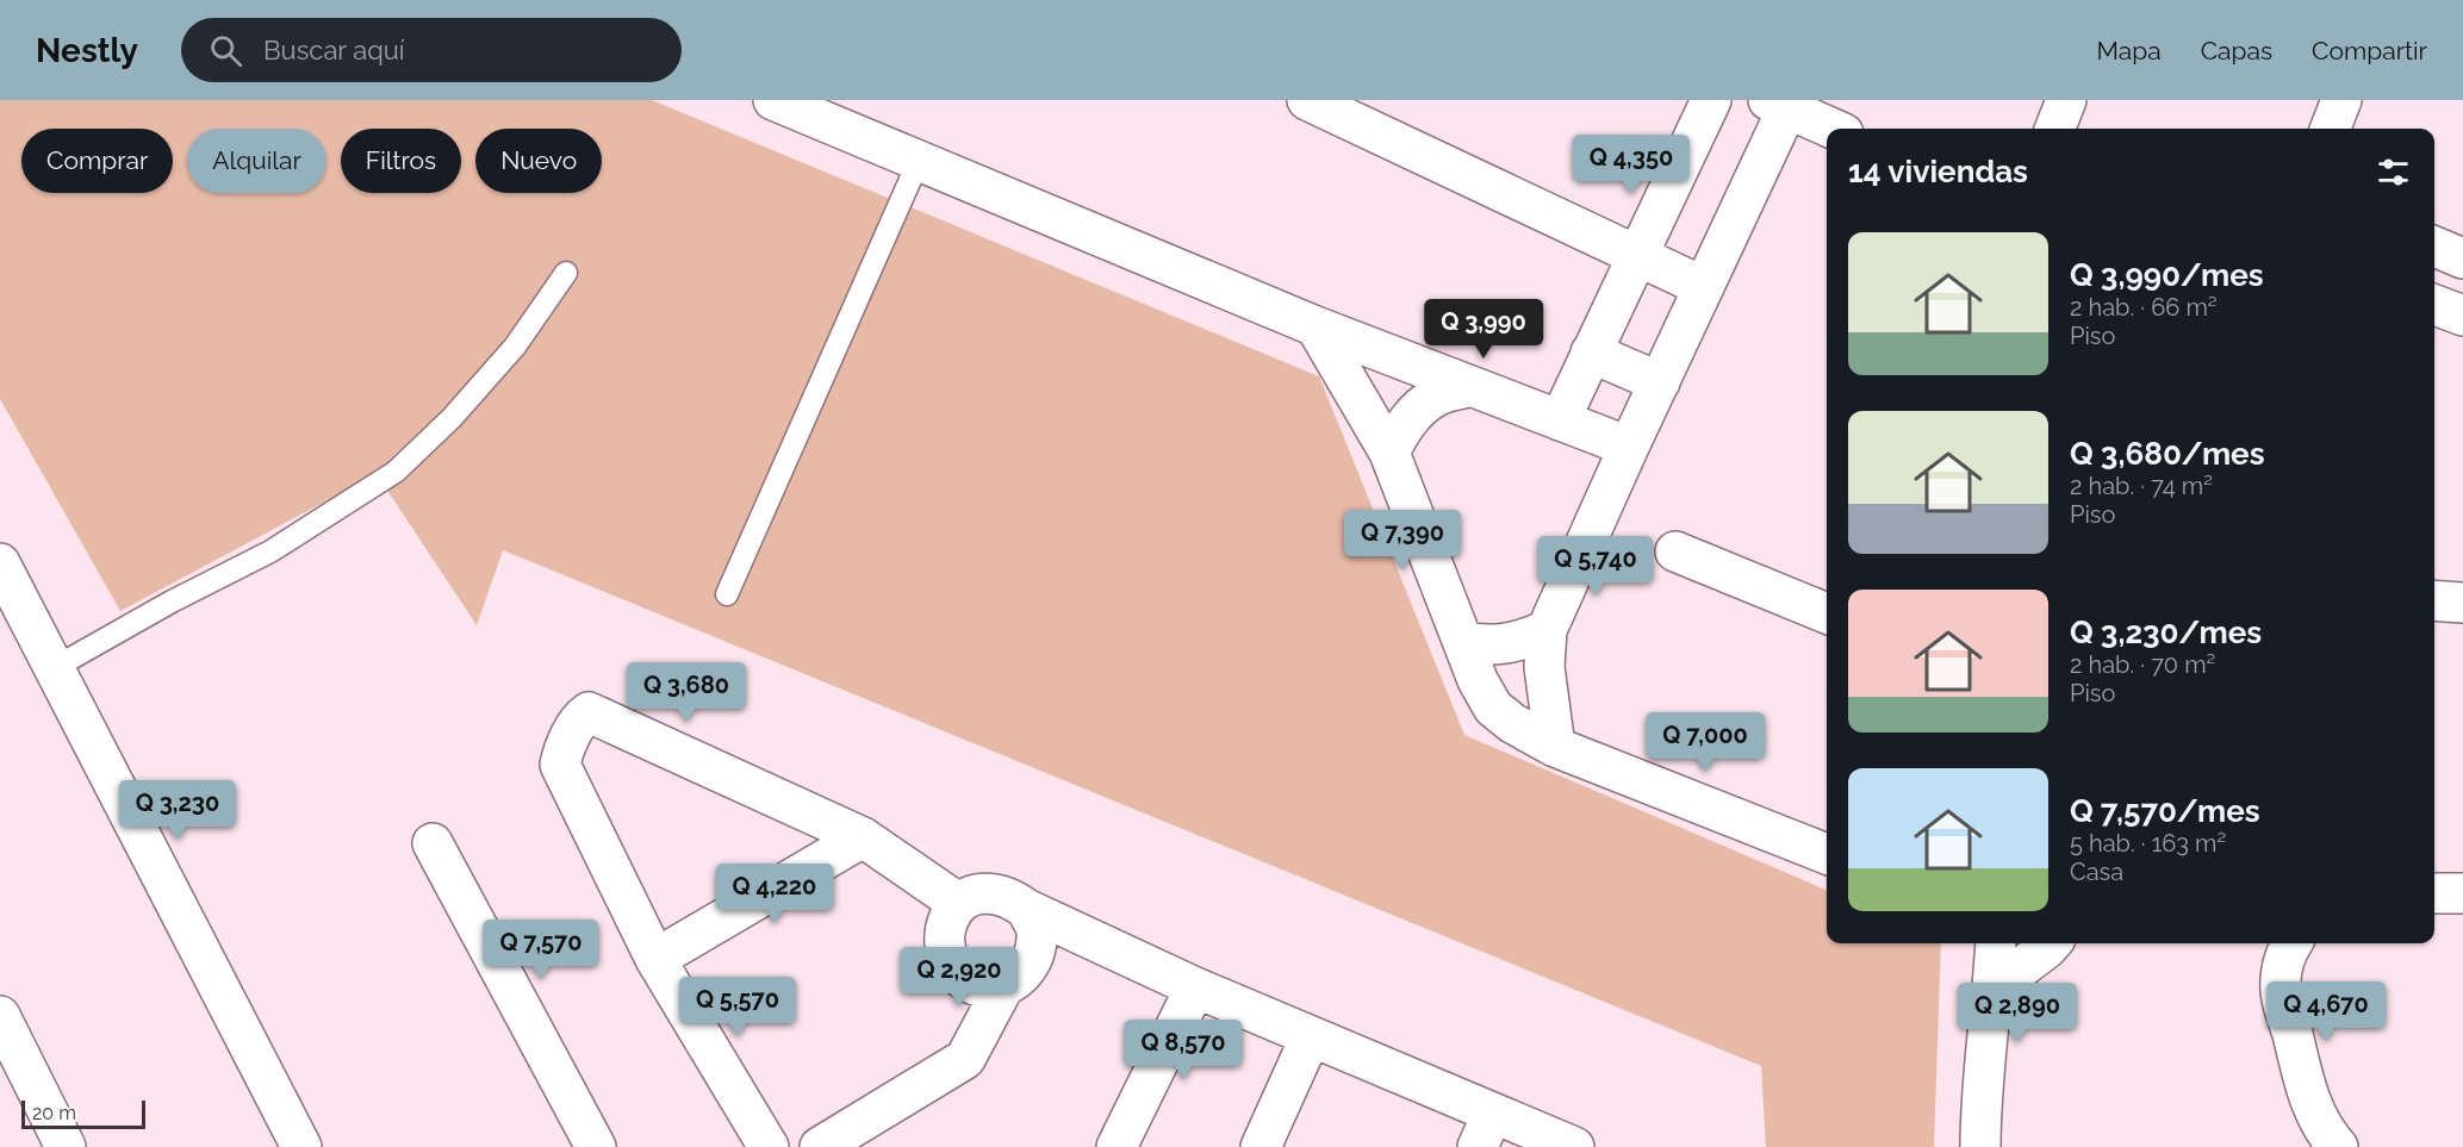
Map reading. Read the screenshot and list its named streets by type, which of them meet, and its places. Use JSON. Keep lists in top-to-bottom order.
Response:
{
  "scale_bar": "20 m",
  "page": {
    "header": "Nestly",
    "search": "Buscar aquí",
    "nav": ["Mapa", "Capas", "Compartir"],
    "chip": [
      "Comprar",
      "Alquilar",
      "Filtros",
      "Nuevo"
    ],
    "heading": "14 viviendas",
    "price": [
      "Q 4,350",
      "Q 3,990",
      "Q 7,390",
      "Q 5,740",
      "Q 3,680",
      "Q 7,000",
      "Q 3,230",
      "Q 4,220",
      "Q 7,570",
      "Q 2,920",
      "Q 5,570",
      "Q 4,670",
      "Q 2,890",
      "Q 8,570"
    ],
    "list": [
      {
        "name": "Q 3,990/mes",
        "note": "2 hab. · 66 m² · Piso"
      },
      {
        "name": "Q 3,680/mes",
        "note": "2 hab. · 74 m² · Piso"
      },
      {
        "name": "Q 3,230/mes",
        "note": "2 hab. · 70 m² · Piso"
      },
      {
        "name": "Q 7,570/mes",
        "note": "5 hab. · 163 m² · Casa"
      }
    ],
    "scale": "20 m"
  }
}
